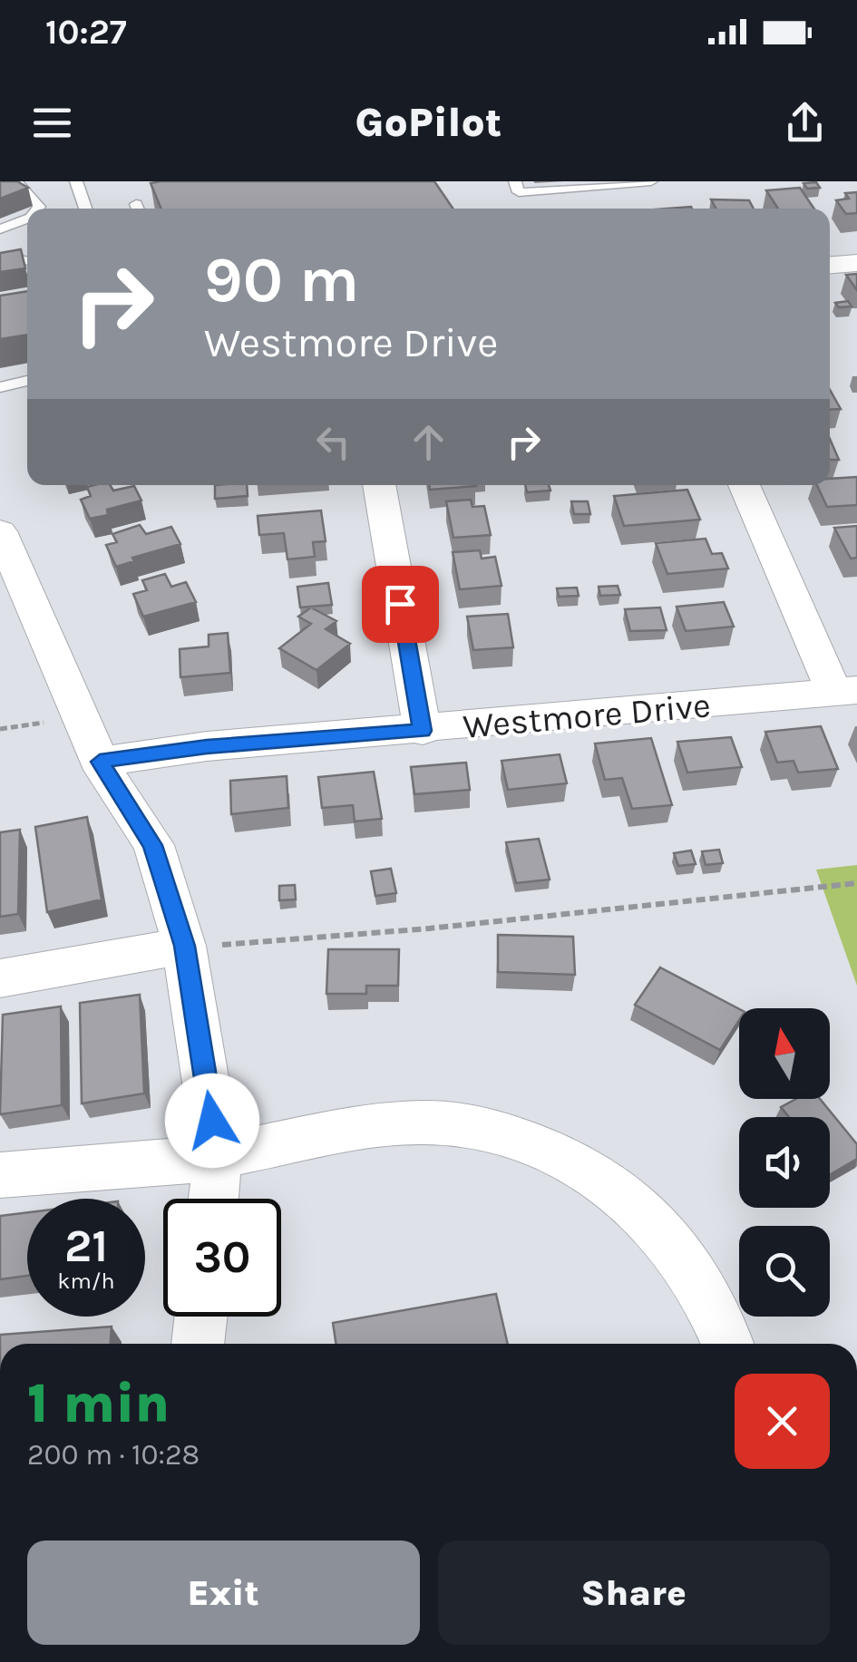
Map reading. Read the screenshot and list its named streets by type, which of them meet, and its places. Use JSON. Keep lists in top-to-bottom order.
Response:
{
  "streets": {
    "street": ["Westmore Drive"]
  },
  "north": "top",
  "page": {
    "status": "10:27",
    "header": "GoPilot",
    "turn": ["90 m", "Westmore Drive"],
    "speed": "21 km/h",
    "limit": "30",
    "heading": ["1 min", "200 m · 10:28"],
    "buttons": ["Exit", "Share"]
  }
}
